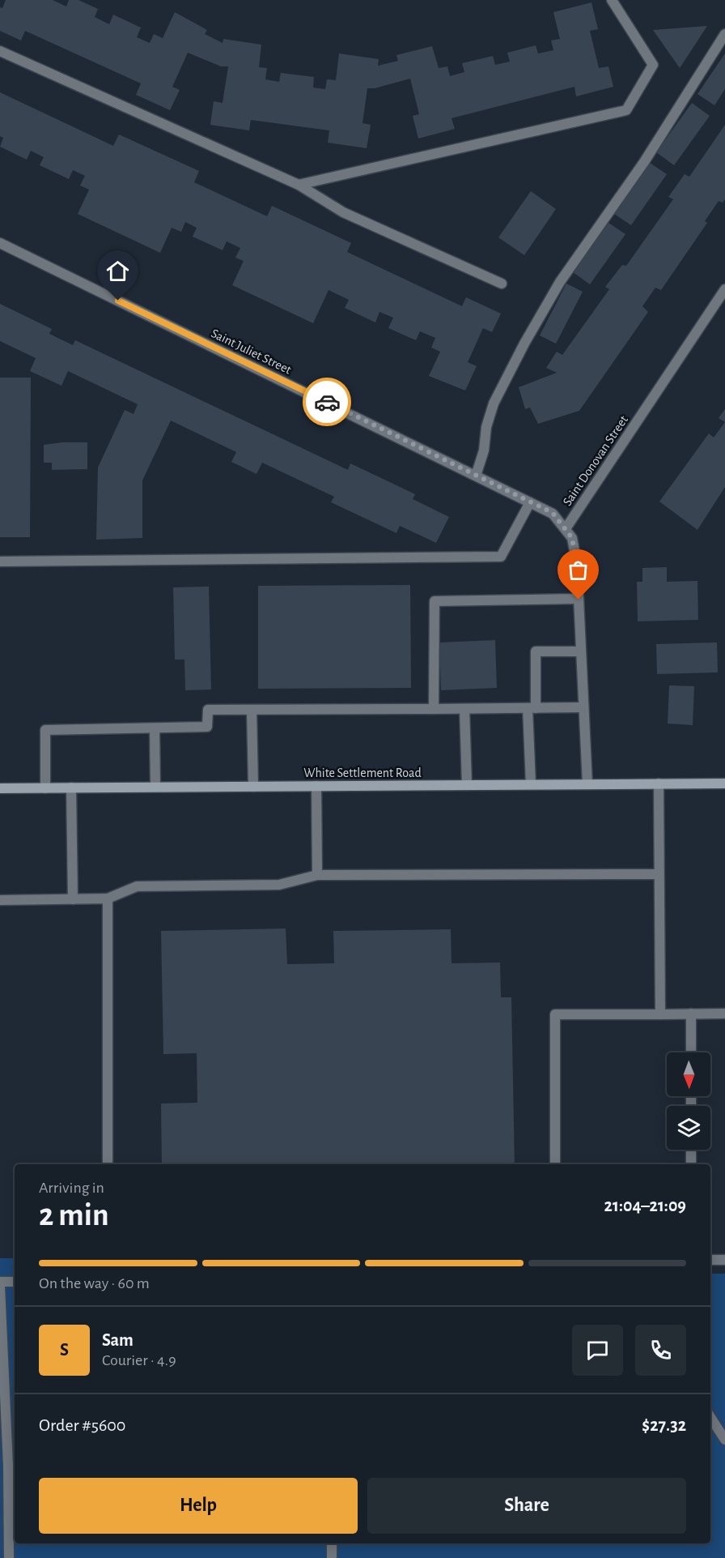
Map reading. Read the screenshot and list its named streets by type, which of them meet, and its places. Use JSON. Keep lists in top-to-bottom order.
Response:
{
  "streets": {
    "main road": ["White Settlement Road"],
    "street": ["Saint Juliet Street", "Saint Donovan Street"]
  },
  "crossings": [
    ["Saint Juliet Street", "Saint Donovan Street"],
    ["Saint Donovan Street", "White Settlement Road"]
  ],
  "north": "bottom",
  "page": {
    "heading": ["2 min", "Arriving in", "21:04–21:09"],
    "panel": [
      "Sam",
      "Courier · 4.9",
      "Order #5600",
      "$27.32"
    ],
    "bar": "On the way · 60 m",
    "round": "S",
    "buttons": ["Help", "Share"]
  }
}
